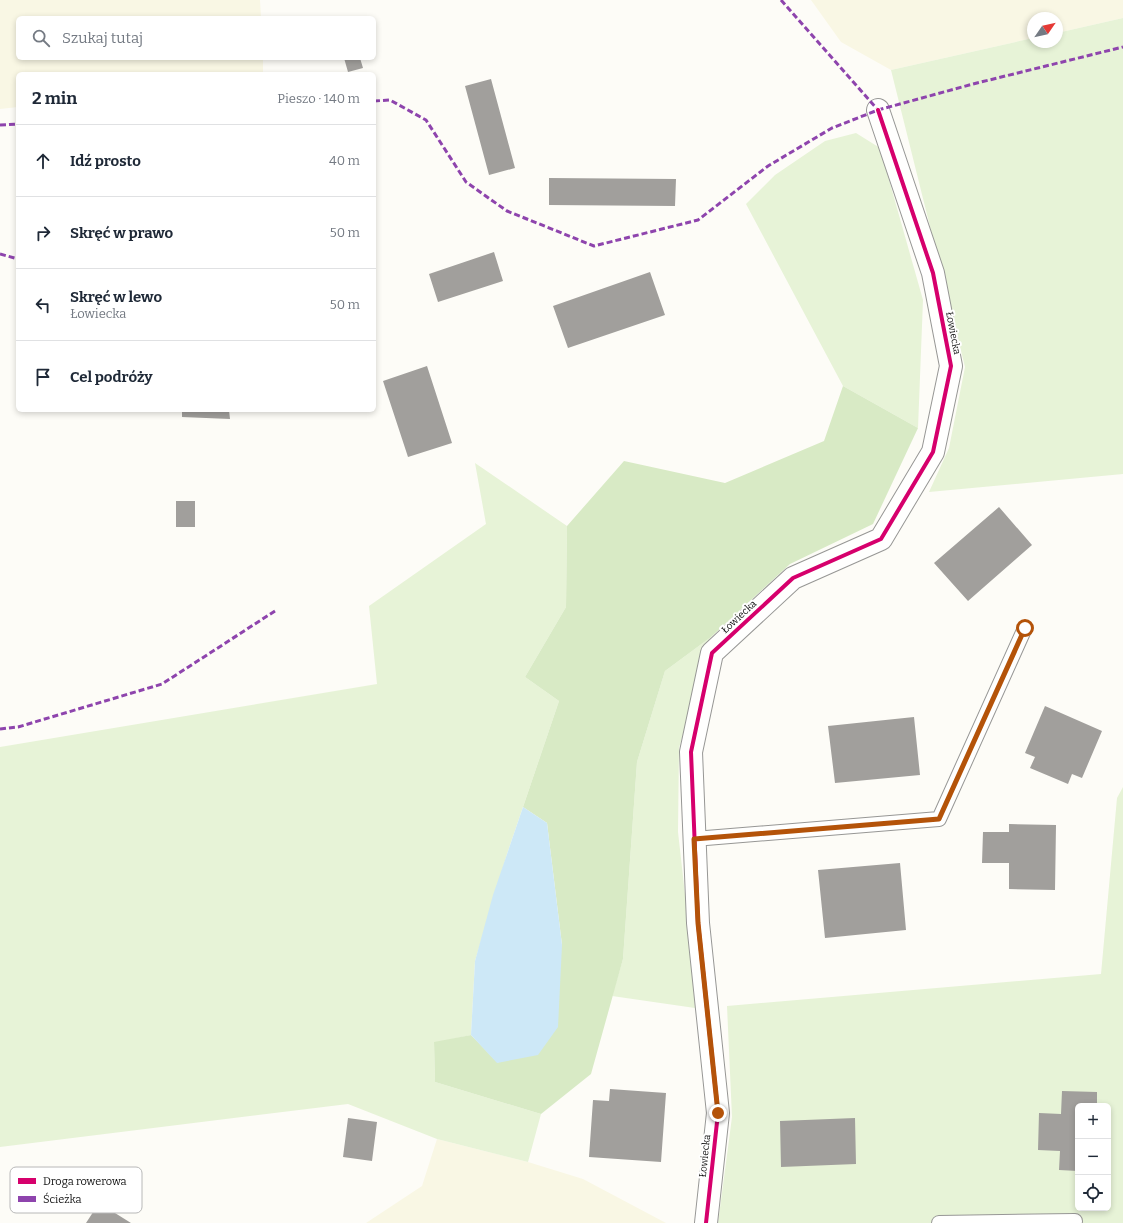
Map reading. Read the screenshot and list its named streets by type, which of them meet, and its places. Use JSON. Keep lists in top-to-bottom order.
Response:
{
  "streets": {
    "street": ["Łowiecka"]
  },
  "legend": ["Droga rowerowa", "Ścieżka"],
  "north": "top right",
  "page": {
    "search": "Szukaj tutaj",
    "heading": ["2 min", "Pieszo · 140 m"],
    "list": [
      ["Idź prosto", "40 m"],
      ["Skręć w prawo", "50 m"],
      ["Skręć w lewo", "Łowiecka", "50 m"],
      "Cel podróży"
    ],
    "map_buttons": ["+", "−"]
  }
}
